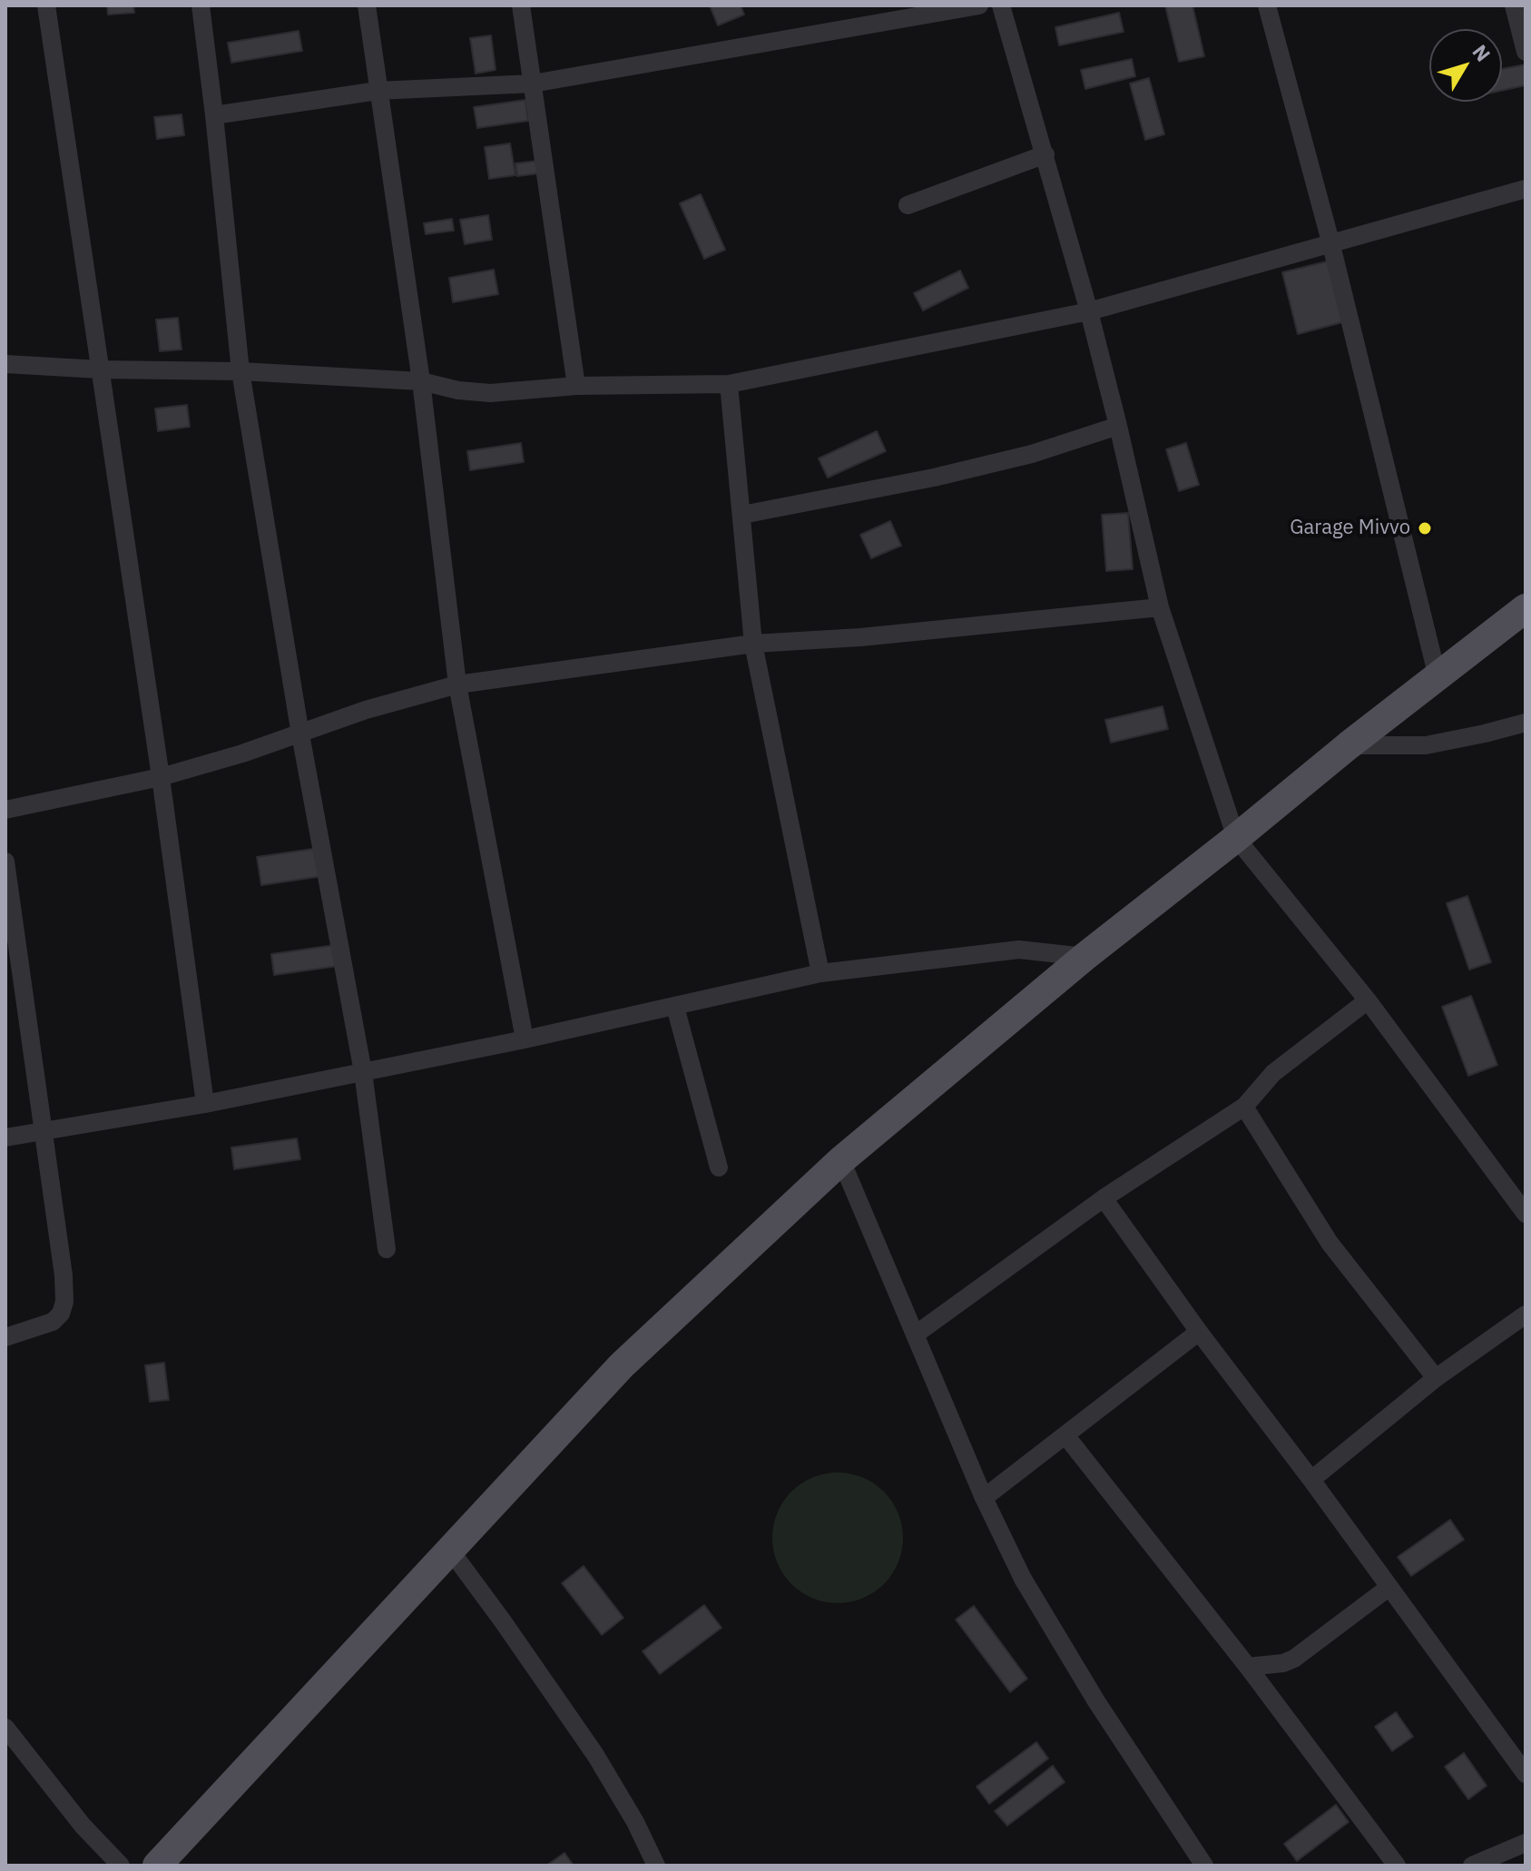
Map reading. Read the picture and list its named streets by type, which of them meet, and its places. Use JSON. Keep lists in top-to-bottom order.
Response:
{
  "places": ["Garage Mivvo"],
  "north": "top right"
}
